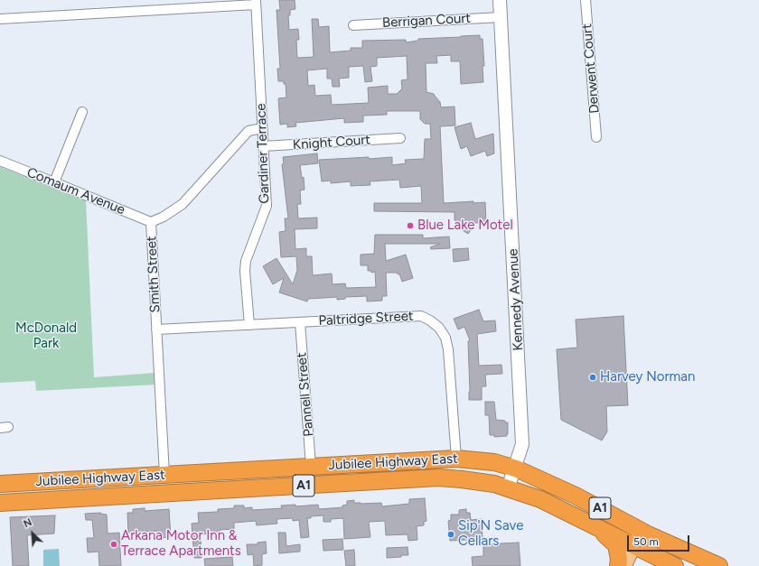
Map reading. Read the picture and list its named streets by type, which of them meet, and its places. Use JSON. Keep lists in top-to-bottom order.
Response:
{
  "streets": {
    "highway": ["Jubilee Highway East", "A1"],
    "street": [
      "Berrigan Court",
      "Derwent Court",
      "Knight Court",
      "Gardiner Terrace",
      "Comaum Avenue",
      "Smith Street",
      "Kennedy Avenue",
      "Paltridge Street",
      "Pannell Street"
    ]
  },
  "crossings": [
    ["Berrigan Court", "Kennedy Avenue"],
    ["Knight Court", "Gardiner Terrace"],
    ["Gardiner Terrace", "Smith Street"],
    ["Gardiner Terrace", "Paltridge Street"],
    ["Comaum Avenue", "Smith Street"],
    ["Smith Street", "Paltridge Street"],
    ["Smith Street", "Jubilee Highway East"],
    ["Kennedy Avenue", "Jubilee Highway East"],
    ["Paltridge Street", "Pannell Street"],
    ["Paltridge Street", "Jubilee Highway East"],
    ["Pannell Street", "Jubilee Highway East"]
  ],
  "parks": ["McDonald Park"],
  "places": [
    "Blue Lake Motel",
    "Harvey Norman",
    "Sip'N Save Cellars",
    "Arkana Motor Inn & Terrace Apartments"
  ],
  "scale_bar": "50 m",
  "north": "top left"
}
